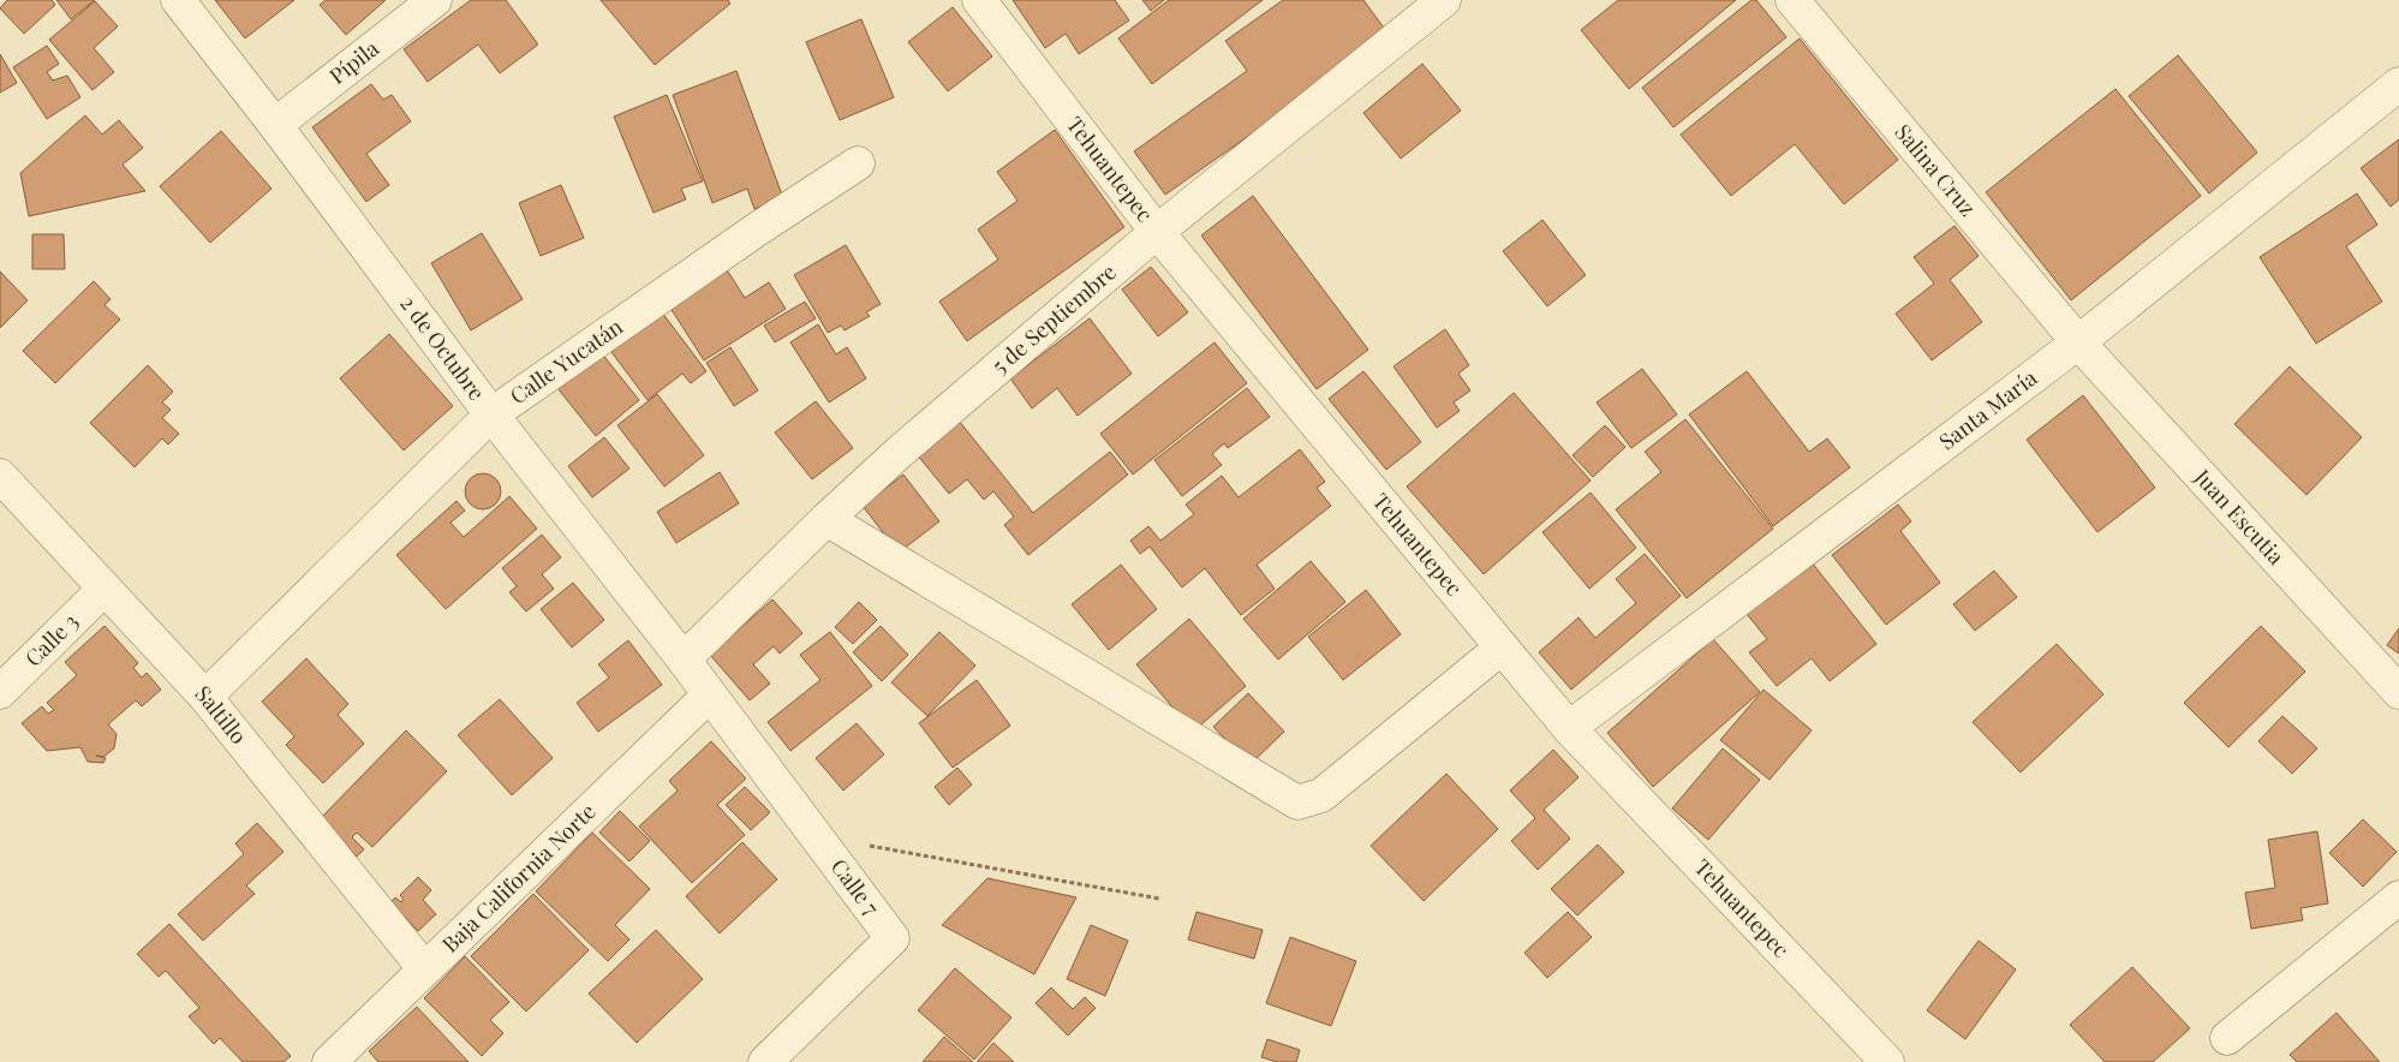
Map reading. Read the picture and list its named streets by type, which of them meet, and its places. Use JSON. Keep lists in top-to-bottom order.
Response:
{
  "streets": {
    "street": [
      "Pípila",
      "Tehuantepec",
      "Salina Cruz",
      "5 de Septiembre",
      "2 de Octubre",
      "Calle Yucatán",
      "Santa María",
      "Juan Escutia",
      "Calle 3",
      "Saltillo",
      "Baja California Norte",
      "Calle 7"
    ]
  },
  "crossings": [
    ["Pípila", "2 de Octubre"],
    ["Tehuantepec", "5 de Septiembre"],
    ["Tehuantepec", "Santa María"],
    ["Salina Cruz", "Santa María"],
    ["Salina Cruz", "Juan Escutia"],
    ["5 de Septiembre", "2 de Octubre"],
    ["2 de Octubre", "Calle Yucatán"],
    ["2 de Octubre", "Baja California Norte"],
    ["2 de Octubre", "Calle 7"],
    ["Calle Yucatán", "Saltillo"],
    ["Santa María", "Juan Escutia"],
    ["Calle 3", "Saltillo"],
    ["Saltillo", "Baja California Norte"],
    ["Baja California Norte", "Calle 7"]
  ]
}
